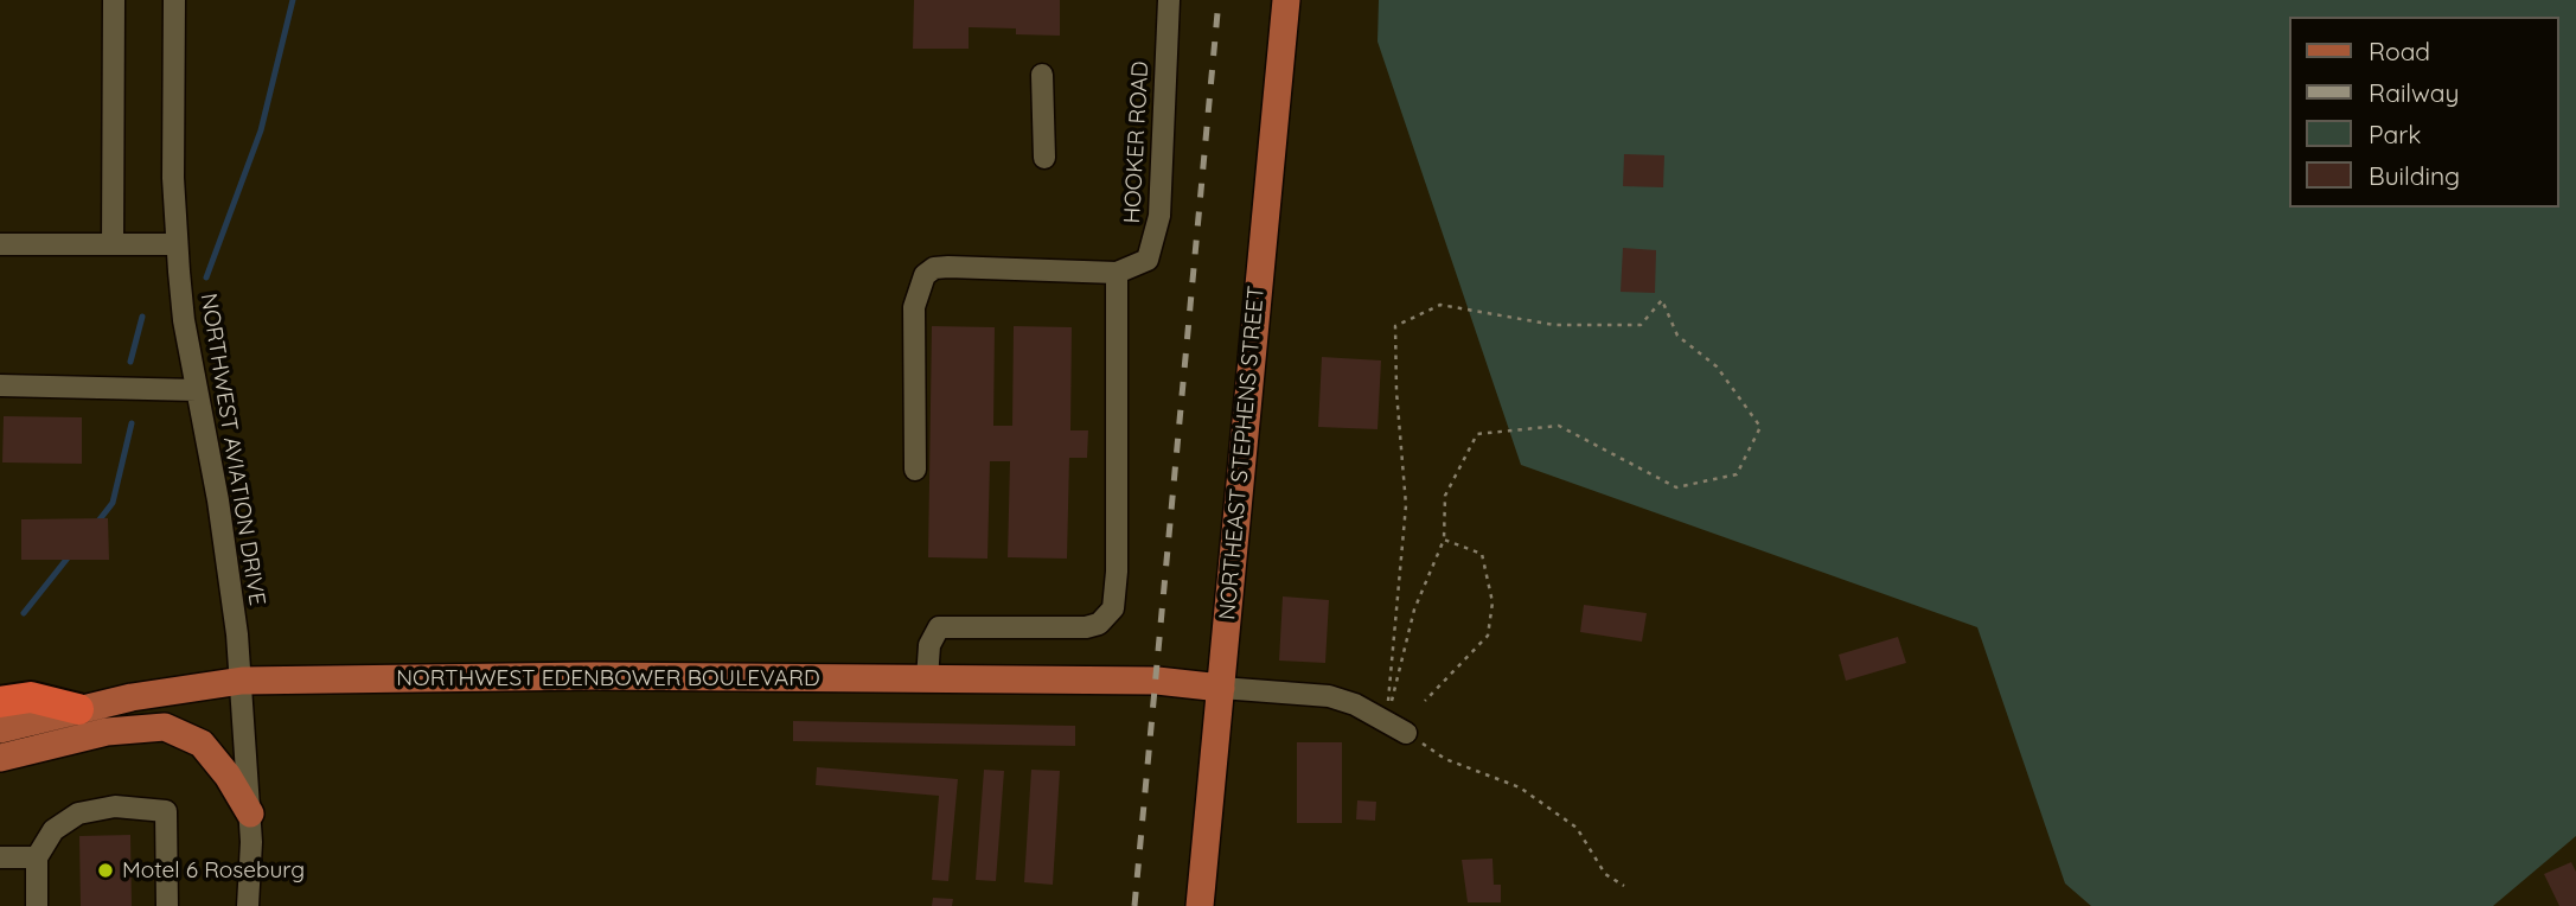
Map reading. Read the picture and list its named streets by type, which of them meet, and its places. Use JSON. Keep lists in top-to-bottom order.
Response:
{
  "streets": {
    "main road": ["NORTHEAST STEPHENS STREET", "NORTHWEST EDENBOWER BOULEVARD"],
    "street": ["HOOKER ROAD", "NORTHWEST AVIATION DRIVE"]
  },
  "crossings": [
    ["NORTHWEST AVIATION DRIVE", "NORTHWEST EDENBOWER BOULEVARD"],
    ["NORTHEAST STEPHENS STREET", "NORTHWEST EDENBOWER BOULEVARD"]
  ],
  "places": ["Motel 6 Roseburg"],
  "legend": [
    "Road",
    "Railway",
    "Park",
    "Building"
  ]
}
